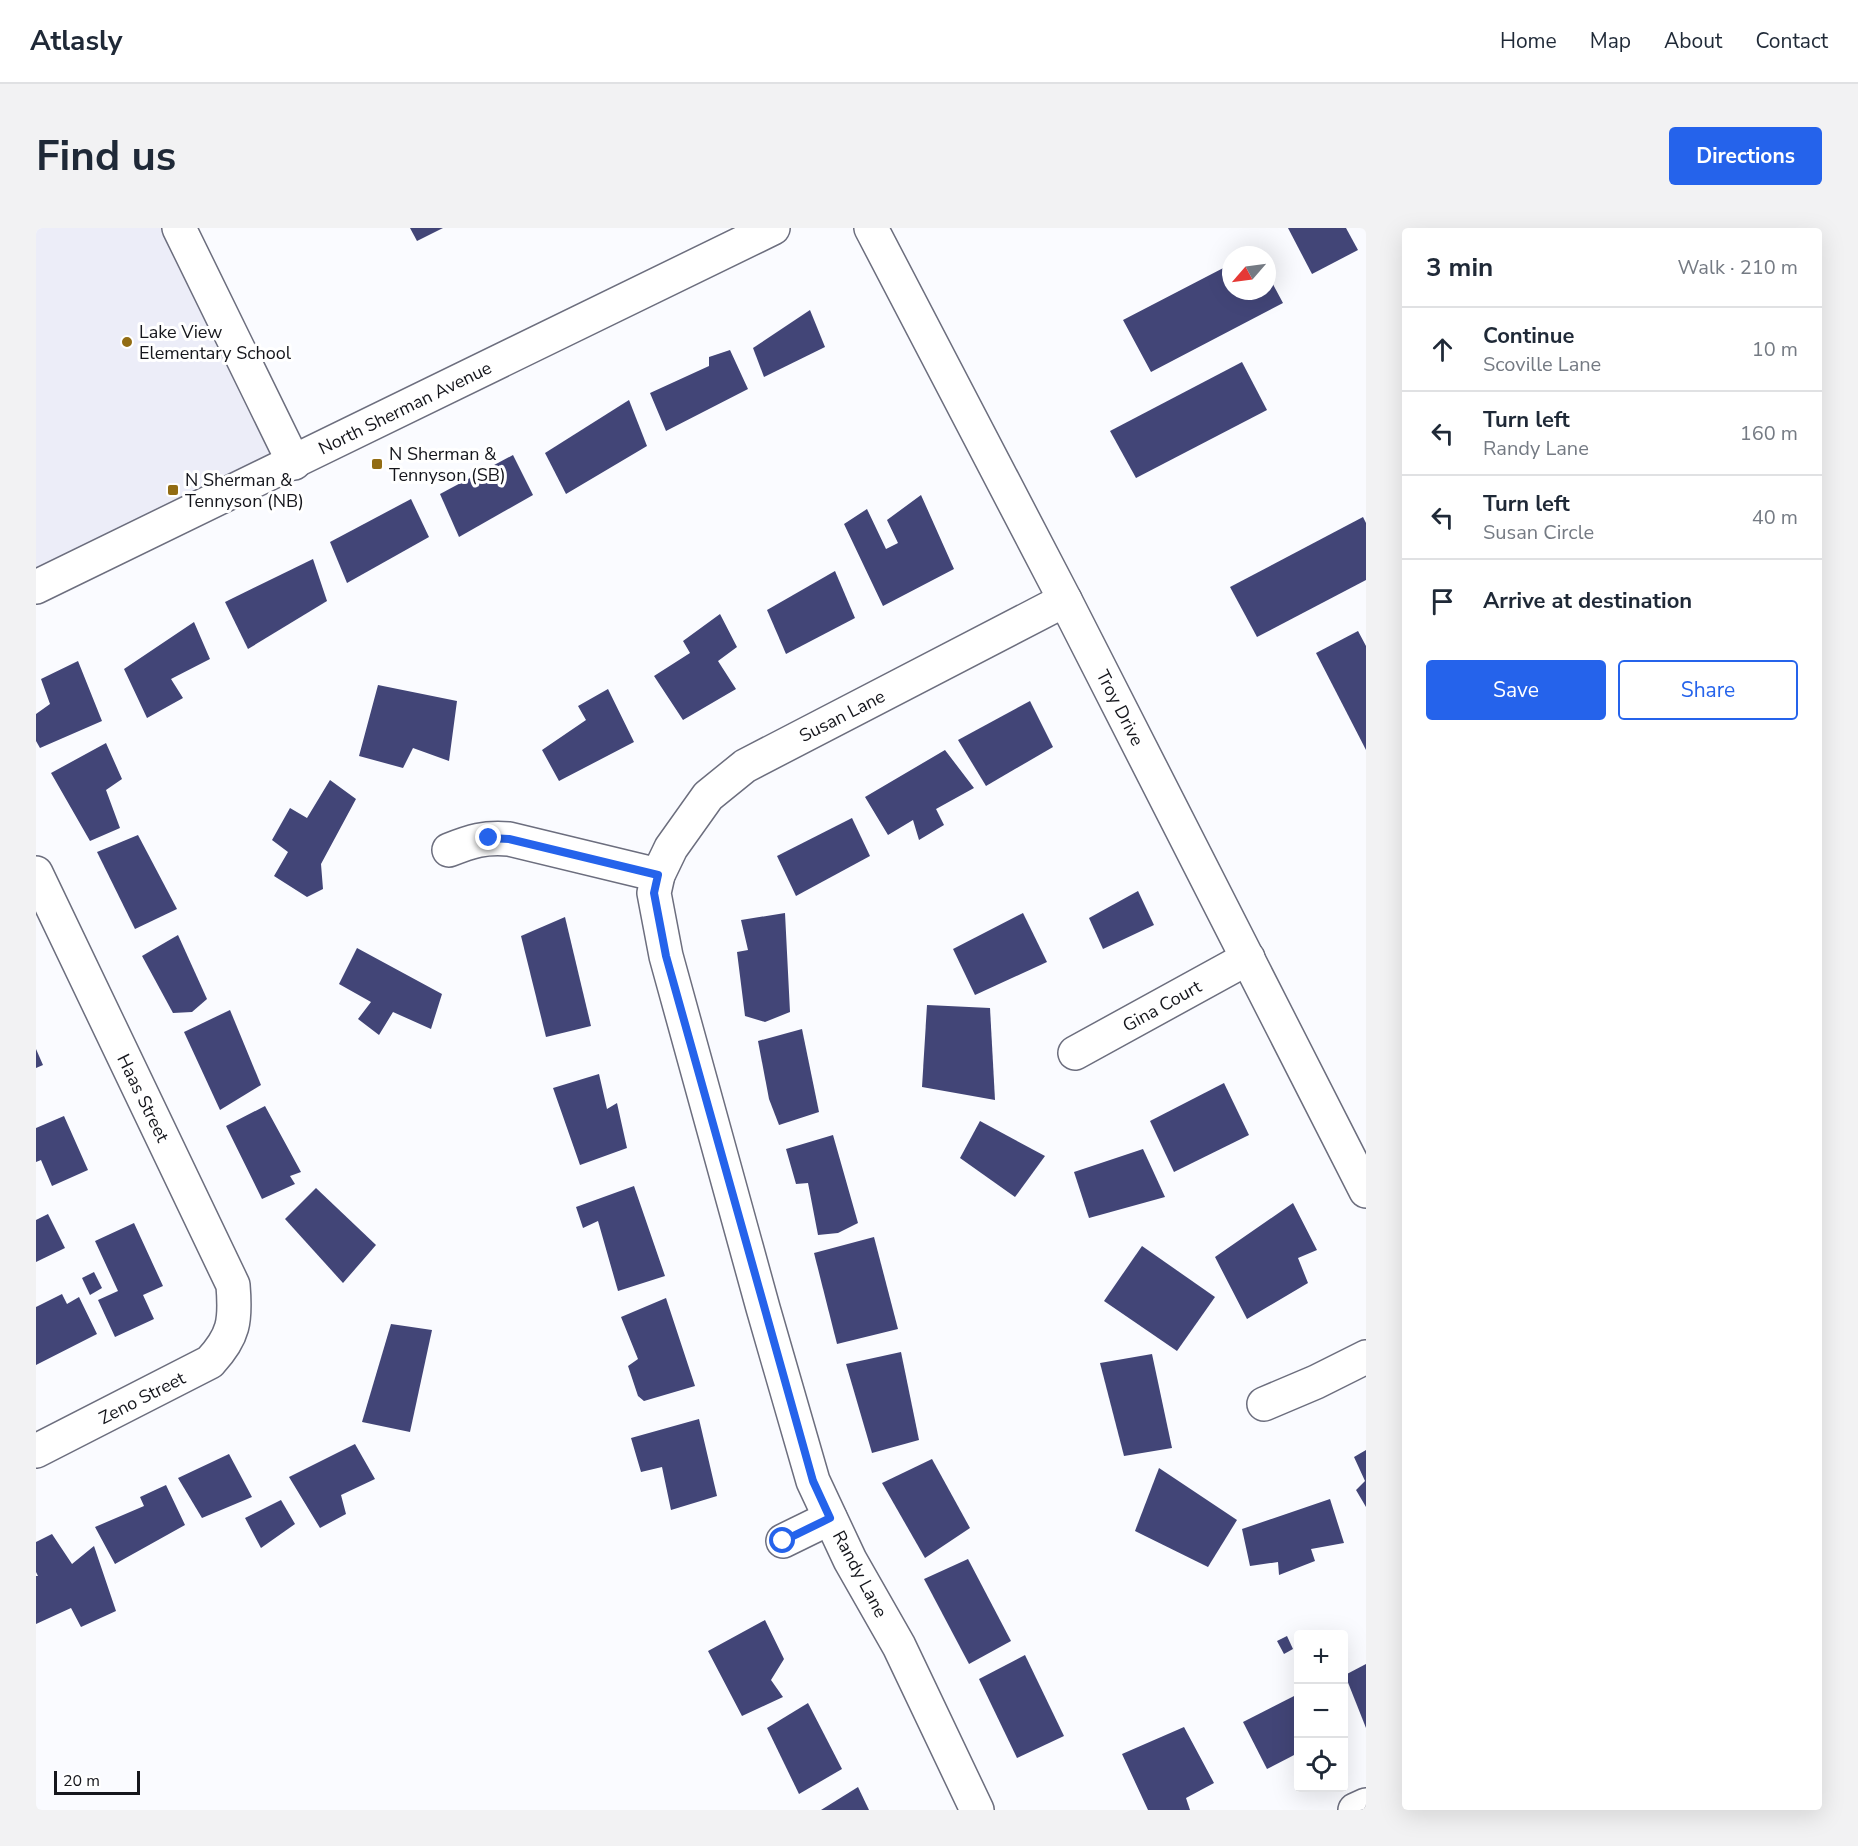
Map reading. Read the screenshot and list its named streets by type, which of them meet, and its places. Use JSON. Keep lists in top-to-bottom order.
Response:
{
  "streets": {
    "street": [
      "North Sherman Avenue",
      "Troy Drive",
      "Susan Lane",
      "Gina Court",
      "Haas Street",
      "Zeno Street",
      "Randy Lane"
    ]
  },
  "crossings": [
    ["Troy Drive", "Susan Lane"],
    ["Troy Drive", "Gina Court"],
    ["Susan Lane", "Randy Lane"],
    ["Haas Street", "Zeno Street"]
  ],
  "places": {
    "other": ["Lake View Elementary School"],
    "transit": ["N Sherman & Tennyson (SB)", "N Sherman & Tennyson (NB)"]
  },
  "scale_bar": "20 m",
  "north": "bottom left",
  "page": {
    "header": "Atlasly",
    "nav": [
      "Home",
      "Map",
      "About",
      "Contact"
    ],
    "buttons": [
      "Directions",
      ["Save", "Share"]
    ],
    "title": "Find us",
    "heading": ["3 min", "Walk · 210 m"],
    "list": [
      ["Continue", "Scoville Lane", "10 m"],
      ["Turn left", "Randy Lane", "160 m"],
      ["Turn left", "Susan Circle", "40 m"],
      "Arrive at destination"
    ],
    "map_buttons": ["+", "−"],
    "scale": "20 m"
  }
}
